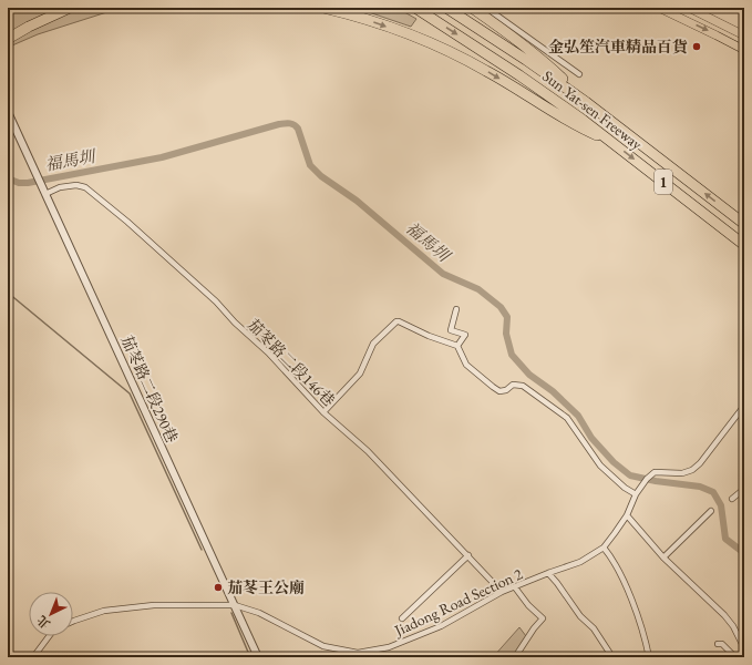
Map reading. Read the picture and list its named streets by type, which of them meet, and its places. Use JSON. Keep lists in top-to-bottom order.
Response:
{
  "streets": {
    "highway": ["Sun Yat-sen Freeway", "1"],
    "street": ["茄苳路二段146巷", "茄苳路二段290巷", "Jiadong Road Section 2"]
  },
  "crossings": [
    ["茄苳路二段146巷", "茄苳路二段290巷"],
    ["茄苳路二段146巷", "Jiadong Road Section 2"],
    ["茄苳路二段290巷", "Jiadong Road Section 2"]
  ],
  "water": ["福馬圳"],
  "places": ["金弘笙汽車精品百貨", "茄苳王公廟"],
  "north": "bottom left"
}
